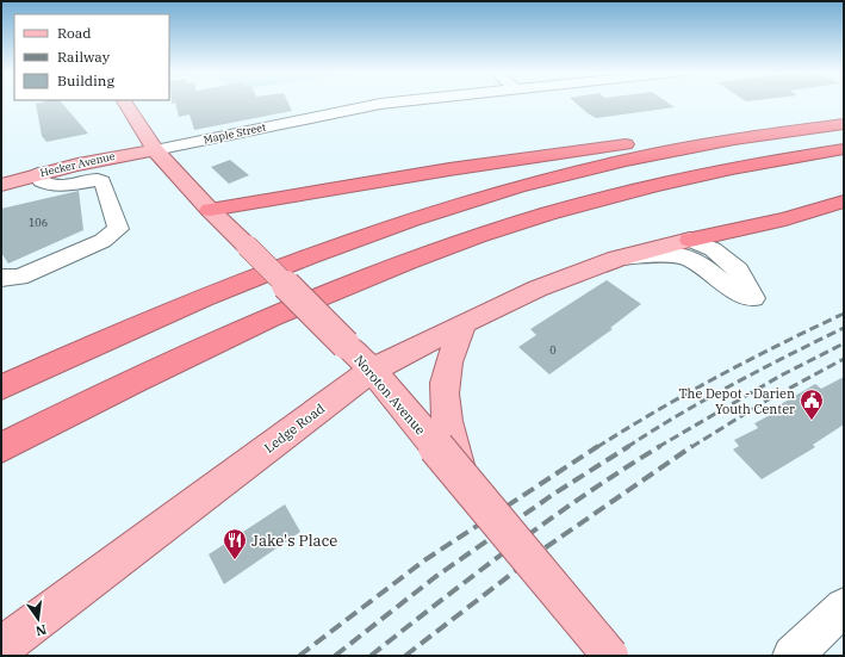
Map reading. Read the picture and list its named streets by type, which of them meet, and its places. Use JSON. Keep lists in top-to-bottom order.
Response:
{
  "streets": {
    "main road": ["Hecker Avenue", "Noroton Avenue", "Ledge Road"],
    "street": ["Maple Street"]
  },
  "crossings": [
    ["Maple Street", "Hecker Avenue"],
    ["Maple Street", "Noroton Avenue"],
    ["Hecker Avenue", "Noroton Avenue"],
    ["Noroton Avenue", "Ledge Road"]
  ],
  "places": {
    "public building": ["The Depot - Darien Youth Center"],
    "restaurant": ["Jake's Place"]
  },
  "house_numbers": ["106", "0"],
  "legend": ["Road", "Railway", "Building"],
  "north": "bottom"
}
